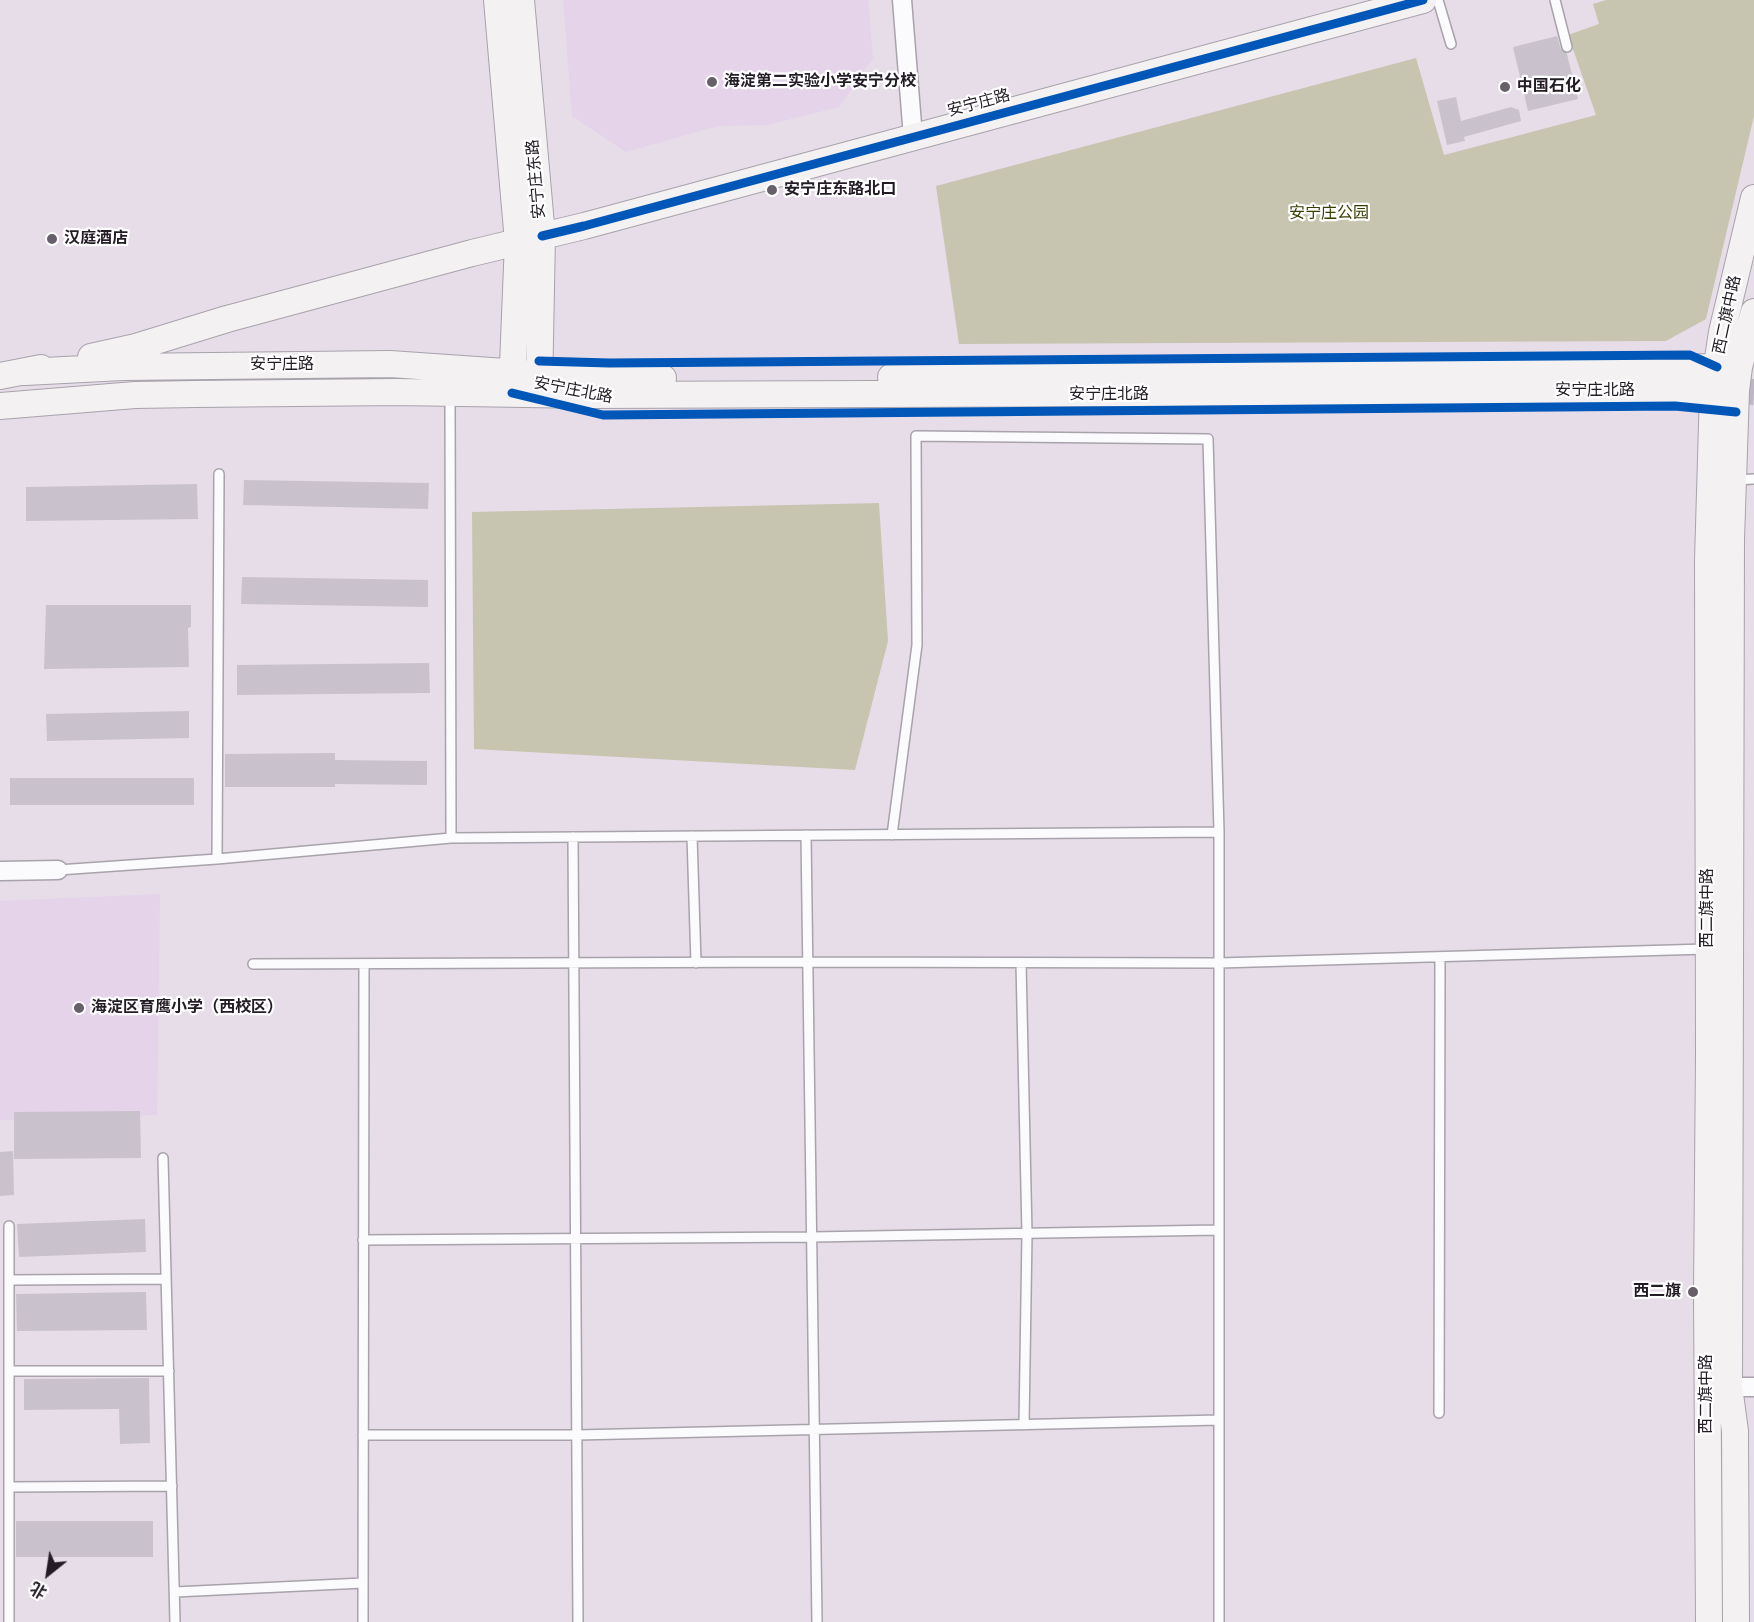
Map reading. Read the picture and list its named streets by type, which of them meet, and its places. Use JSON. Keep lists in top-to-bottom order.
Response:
{
  "streets": {
    "main road": [
      "安宁庄路",
      "安宁庄东路",
      "西二旗中路",
      "安宁庄北路"
    ]
  },
  "crossings": [
    ["安宁庄路", "安宁庄东路"],
    ["安宁庄路", "安宁庄北路"],
    ["安宁庄东路", "安宁庄北路"],
    ["西二旗中路", "安宁庄北路"]
  ],
  "parks": ["安宁庄公园"],
  "places": [
    "海淀第二实验小学安宁分校",
    "中国石化",
    "安宁庄东路北口",
    "汉庭酒店",
    "海淀区育鹰小学（西校区）",
    "西二旗"
  ],
  "north": "bottom left"
}
